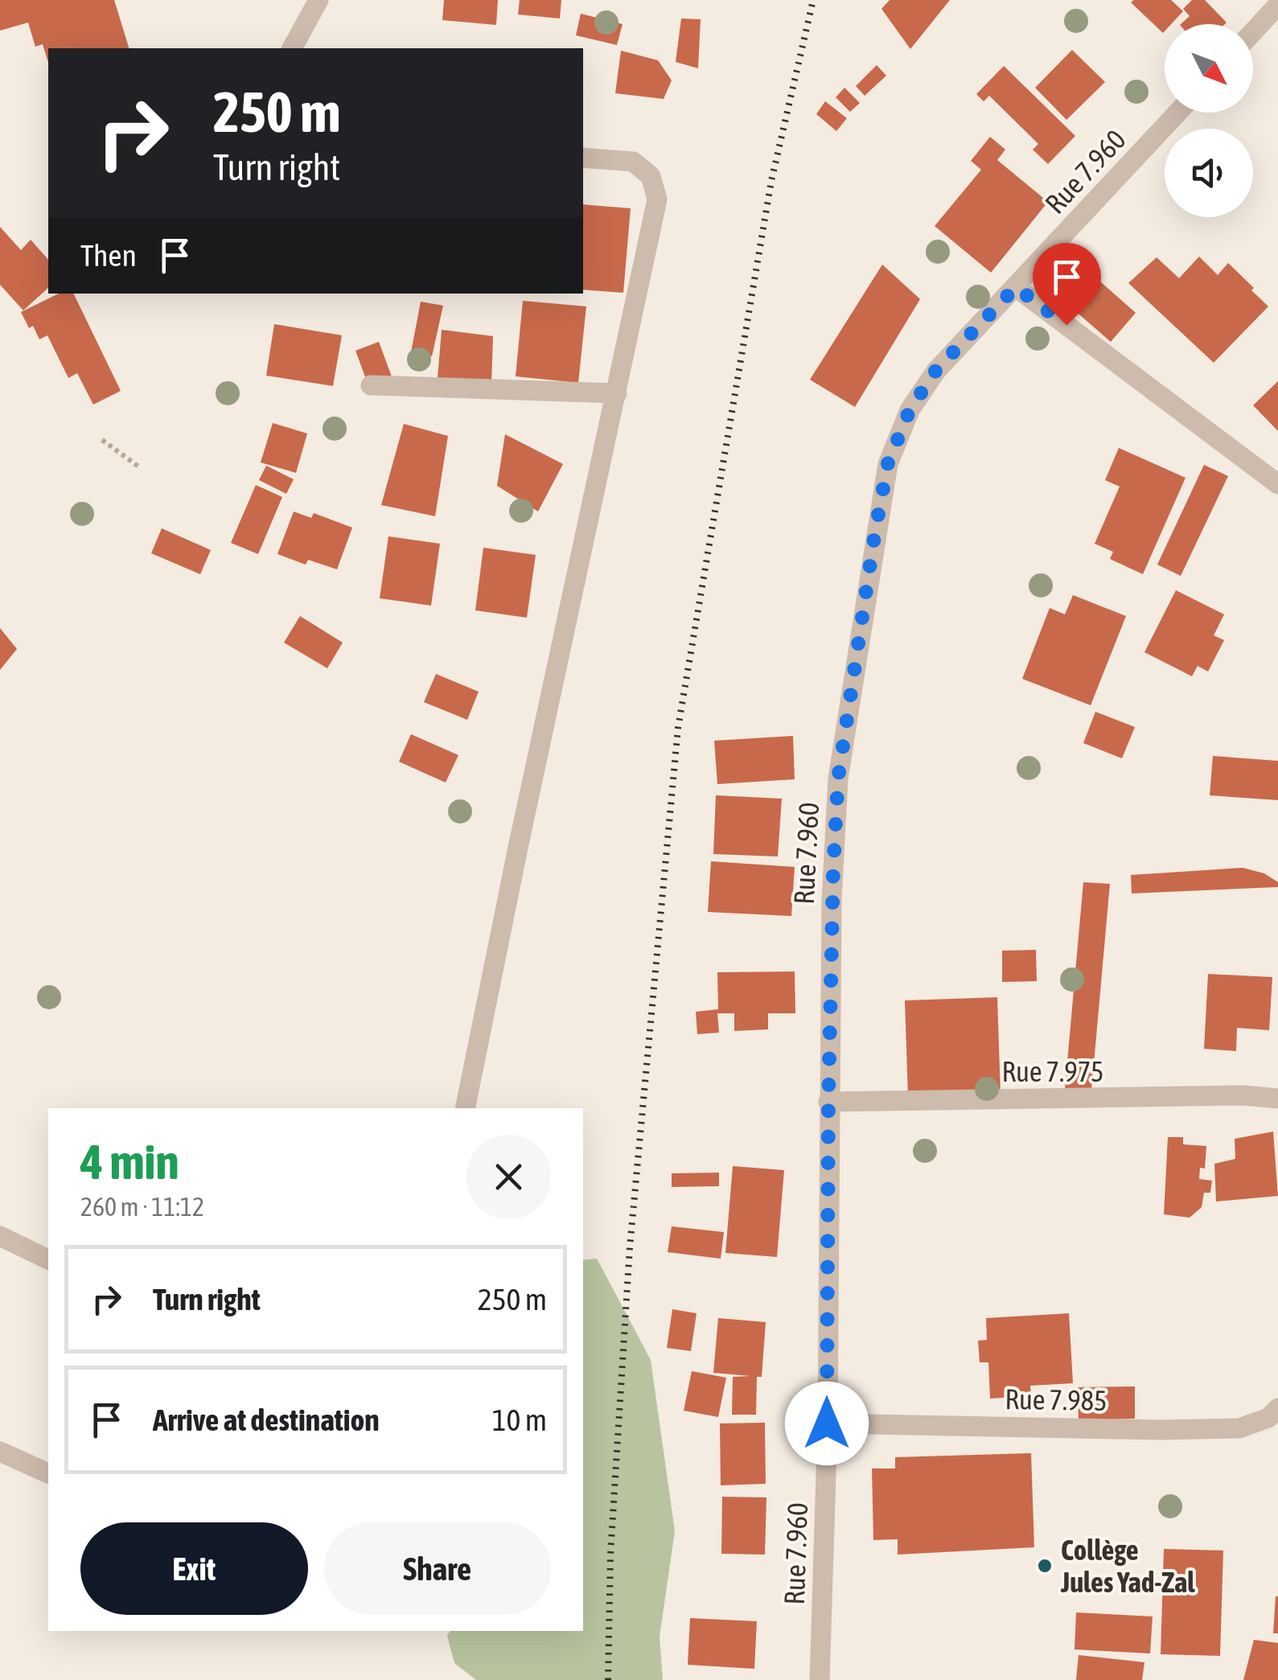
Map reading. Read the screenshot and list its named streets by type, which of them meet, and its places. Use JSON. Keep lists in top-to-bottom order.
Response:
{
  "streets": {
    "street": ["Rue 7.960", "Rue 7.975", "Rue 7.985"]
  },
  "crossings": [
    ["Rue 7.960", "Rue 7.975"],
    ["Rue 7.960", "Rue 7.985"]
  ],
  "places": ["Collège Jules Yad-Zal"],
  "north": "bottom right",
  "page": {
    "turn": ["250 m", "Turn right"],
    "then": "Then",
    "heading": ["4 min", "260 m · 11:12"],
    "list": [
      {
        "name": "Turn right",
        "value": "250 m"
      },
      {
        "name": "Arrive at destination",
        "value": "10 m"
      }
    ],
    "buttons": ["Exit", "Share"]
  }
}
